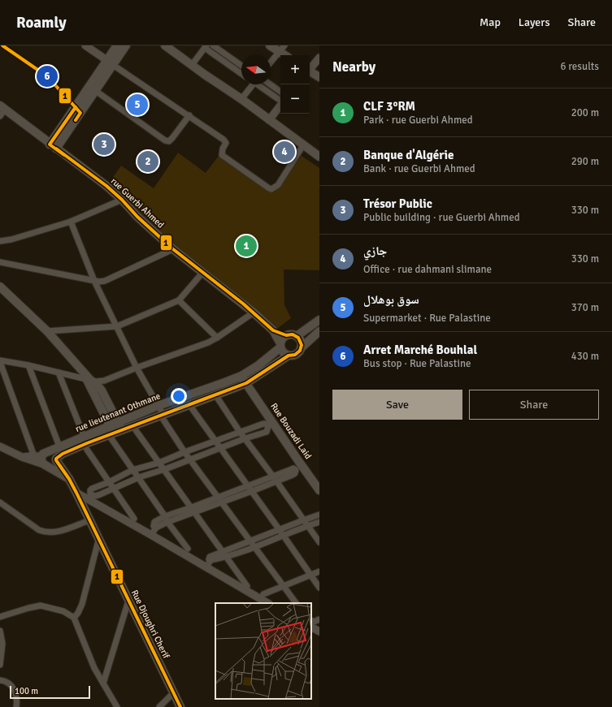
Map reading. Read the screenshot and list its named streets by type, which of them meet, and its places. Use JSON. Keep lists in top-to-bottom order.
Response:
{
  "streets": {
    "main road": [
      "rue Guerbi Ahmed",
      "rue lieutenant Othmane",
      "Rue Bouzadi Laid",
      "Rue Djoughri Cherif"
    ]
  },
  "crossings": [
    ["rue lieutenant Othmane", "Rue Bouzadi Laid"],
    ["rue lieutenant Othmane", "Rue Djoughri Cherif"]
  ],
  "lines": ["transit line 1"],
  "scale_bar": "100 m",
  "north": "left",
  "page": {
    "header": "Roamly",
    "nav": ["Map", "Layers", "Share"],
    "heading": ["Nearby", "6 results"],
    "map_buttons": ["+", "−"],
    "pins": [
      "6",
      "5",
      "3",
      "4",
      "2",
      "1"
    ],
    "list": [
      {
        "mark": "1",
        "name": "CLF 3°RM",
        "note": "Park · rue Guerbi Ahmed",
        "value": "200 m"
      },
      {
        "mark": "2",
        "name": "Banque d'Algérie",
        "note": "Bank · rue Guerbi Ahmed",
        "value": "290 m"
      },
      {
        "mark": "3",
        "name": "Trésor Public",
        "note": "Public building · rue Guerbi Ahmed",
        "value": "330 m"
      },
      {
        "mark": "4",
        "name": "جازي",
        "note": "Office · rue dahmani slimane",
        "value": "330 m"
      },
      {
        "mark": "5",
        "name": "سوق بوهلال",
        "note": "Supermarket · Rue Palastine",
        "value": "370 m"
      },
      {
        "mark": "6",
        "name": "Arret Marché Bouhlal",
        "note": "Bus stop · Rue Palastine",
        "value": "430 m"
      }
    ],
    "buttons": ["Save", "Share"],
    "scale": "100 m"
  }
}
